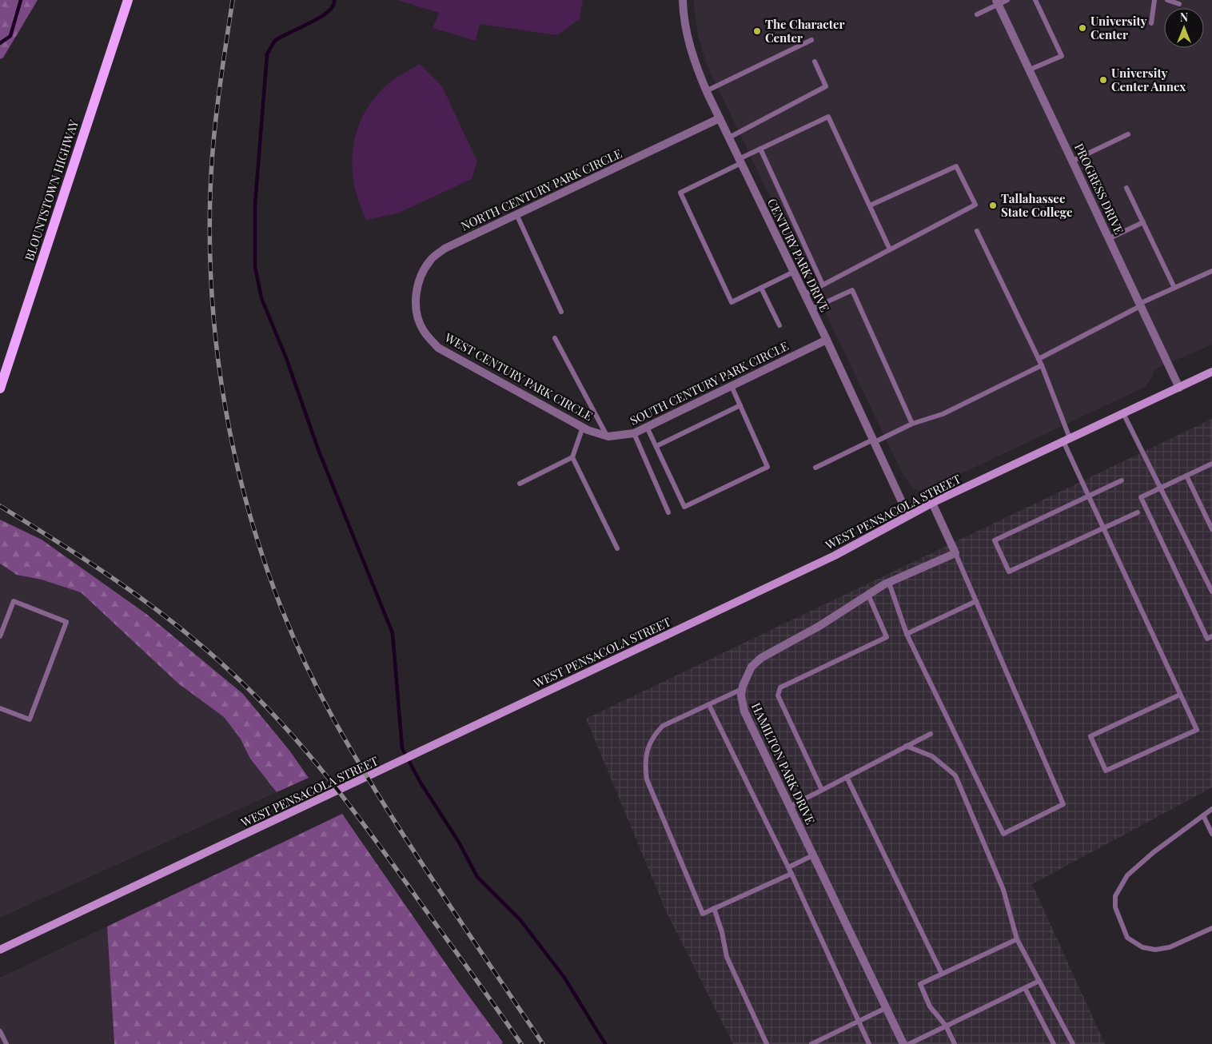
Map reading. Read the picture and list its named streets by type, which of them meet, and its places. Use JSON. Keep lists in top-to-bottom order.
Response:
{
  "streets": {
    "main road": ["BLOUNTSTOWN HIGHWAY", "WEST PENSACOLA STREET"],
    "street": [
      "PROGRESS DRIVE",
      "NORTH CENTURY PARK CIRCLE",
      "CENTURY PARK DRIVE",
      "WEST CENTURY PARK CIRCLE",
      "SOUTH CENTURY PARK CIRCLE",
      "HAMILTON PARK DRIVE"
    ]
  },
  "crossings": [
    ["PROGRESS DRIVE", "WEST PENSACOLA STREET"],
    ["NORTH CENTURY PARK CIRCLE", "CENTURY PARK DRIVE"],
    ["NORTH CENTURY PARK CIRCLE", "WEST CENTURY PARK CIRCLE"],
    ["CENTURY PARK DRIVE", "SOUTH CENTURY PARK CIRCLE"],
    ["CENTURY PARK DRIVE", "WEST PENSACOLA STREET"],
    ["WEST CENTURY PARK CIRCLE", "SOUTH CENTURY PARK CIRCLE"]
  ],
  "places": [
    "University Center",
    "The Character Center",
    "University Center Annex",
    "Tallahassee State College"
  ],
  "north": "top"
}
